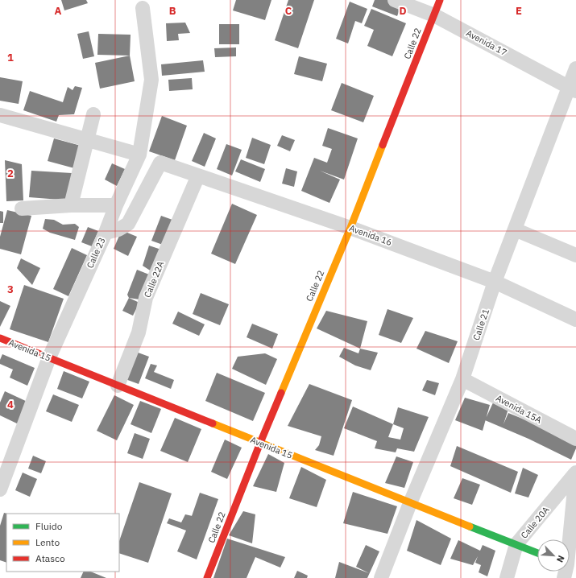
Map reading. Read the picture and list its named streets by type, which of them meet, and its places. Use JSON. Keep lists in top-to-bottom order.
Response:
{
  "streets": {
    "street": [
      "Avenida 17",
      "Calle 22",
      "Avenida 16",
      "Calle 23",
      "Calle 22A",
      "Calle 21",
      "Avenida 15",
      "Avenida 15A",
      "Calle 20A"
    ]
  },
  "crossings": [
    ["Avenida 17", "Calle 22"],
    ["Avenida 17", "Calle 21"],
    ["Calle 22", "Avenida 16"],
    ["Calle 22", "Avenida 15"],
    ["Avenida 16", "Calle 23"],
    ["Avenida 16", "Calle 22A"],
    ["Avenida 16", "Calle 21"],
    ["Calle 23", "Avenida 15"],
    ["Calle 22A", "Avenida 15"],
    ["Calle 21", "Avenida 15"],
    ["Calle 21", "Avenida 15A"],
    ["Avenida 15", "Calle 20A"]
  ],
  "legend": ["Fluido", "Lento", "Atasco"],
  "north": "bottom right",
  "grid": {
    "columns": [
      "A",
      "B",
      "C",
      "D",
      "E"
    ],
    "rows": [
      "1",
      "2",
      "3",
      "4"
    ]
  }
}
